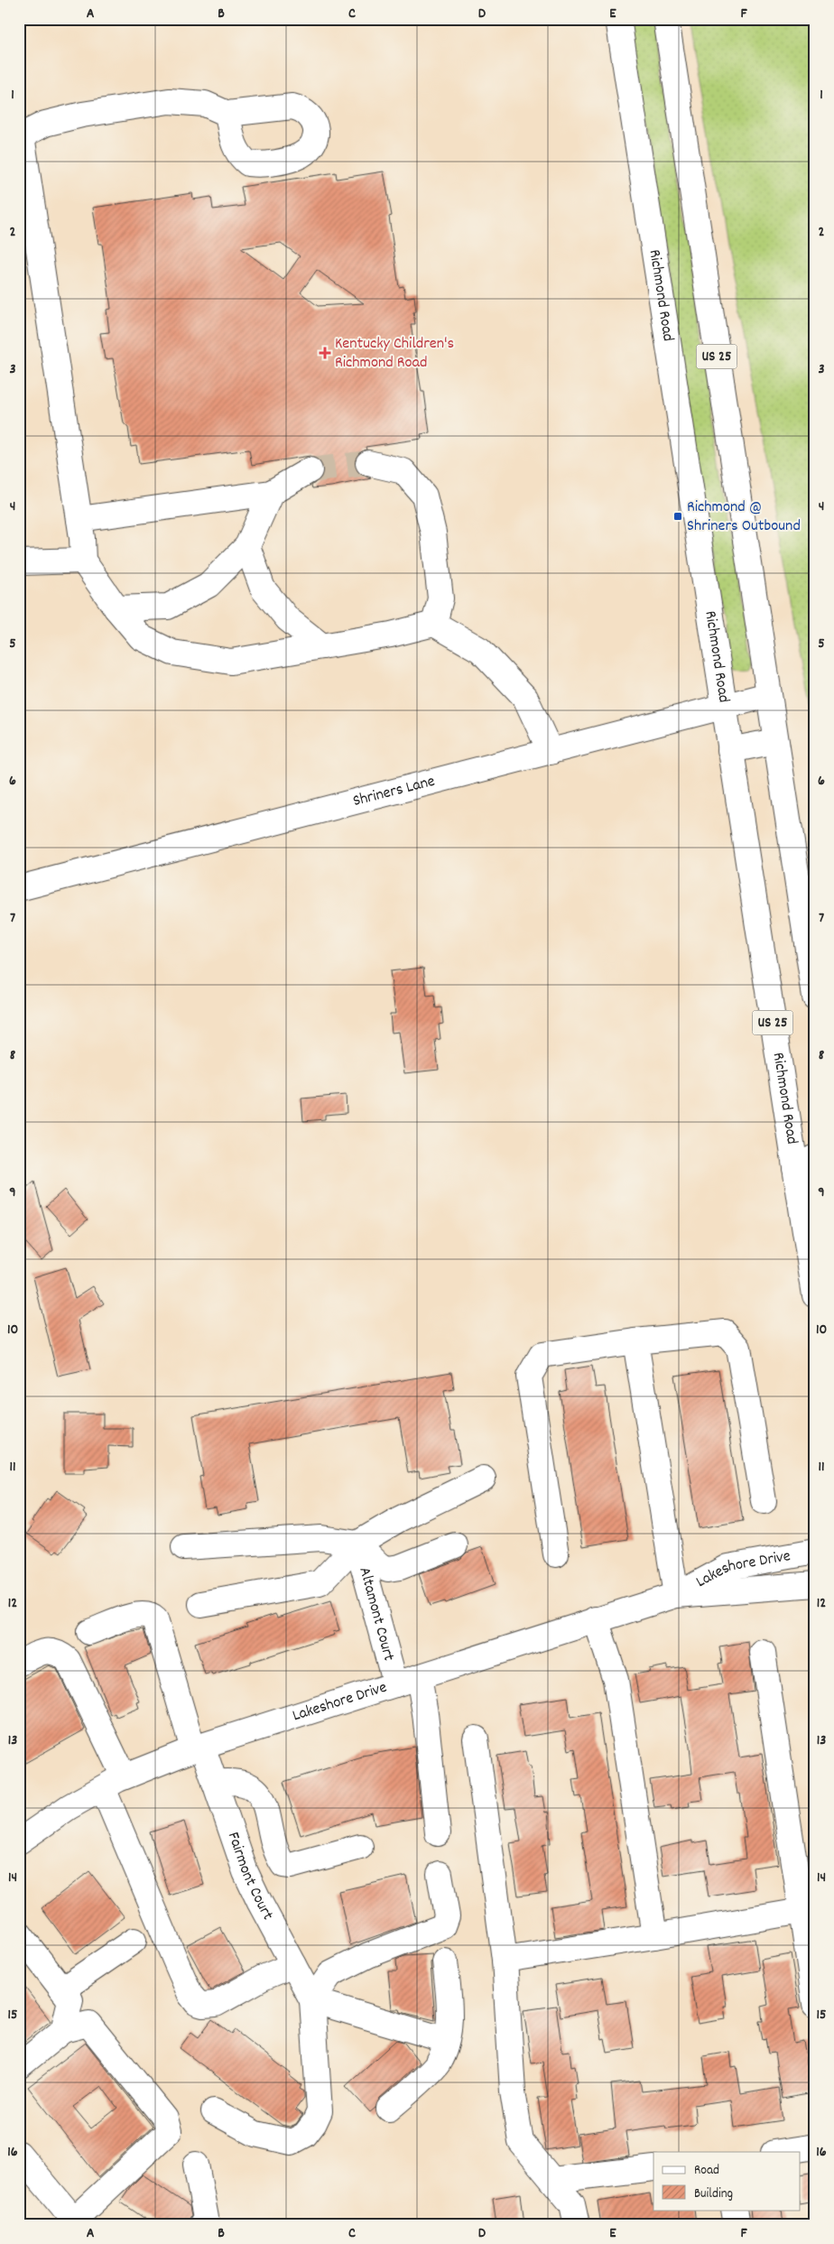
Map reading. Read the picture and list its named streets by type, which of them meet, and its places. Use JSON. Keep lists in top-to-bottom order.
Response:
{
  "streets": {
    "main road": [
      "Richmond Road",
      "US 25",
      "Shriners Lane",
      "Lakeshore Drive",
      "Altamont Court",
      "Fairmont Court"
    ]
  },
  "crossings": [
    ["Richmond Road", "Shriners Lane"],
    ["US 25", "Shriners Lane"],
    ["Lakeshore Drive", "Altamont Court"],
    ["Lakeshore Drive", "Fairmont Court"]
  ],
  "places": {
    "health": ["Kentucky Children's Richmond Road"],
    "transit": ["Richmond @ Shriners Outbound"]
  },
  "legend": ["Road", "Building"],
  "grid": {
    "columns": [
      "A",
      "B",
      "C",
      "D",
      "E",
      "F"
    ],
    "rows": [
      "1",
      "2",
      "3",
      "4",
      "5",
      "6",
      "7",
      "8",
      "9",
      "10",
      "11",
      "12",
      "13",
      "14",
      "15",
      "16"
    ]
  }
}
